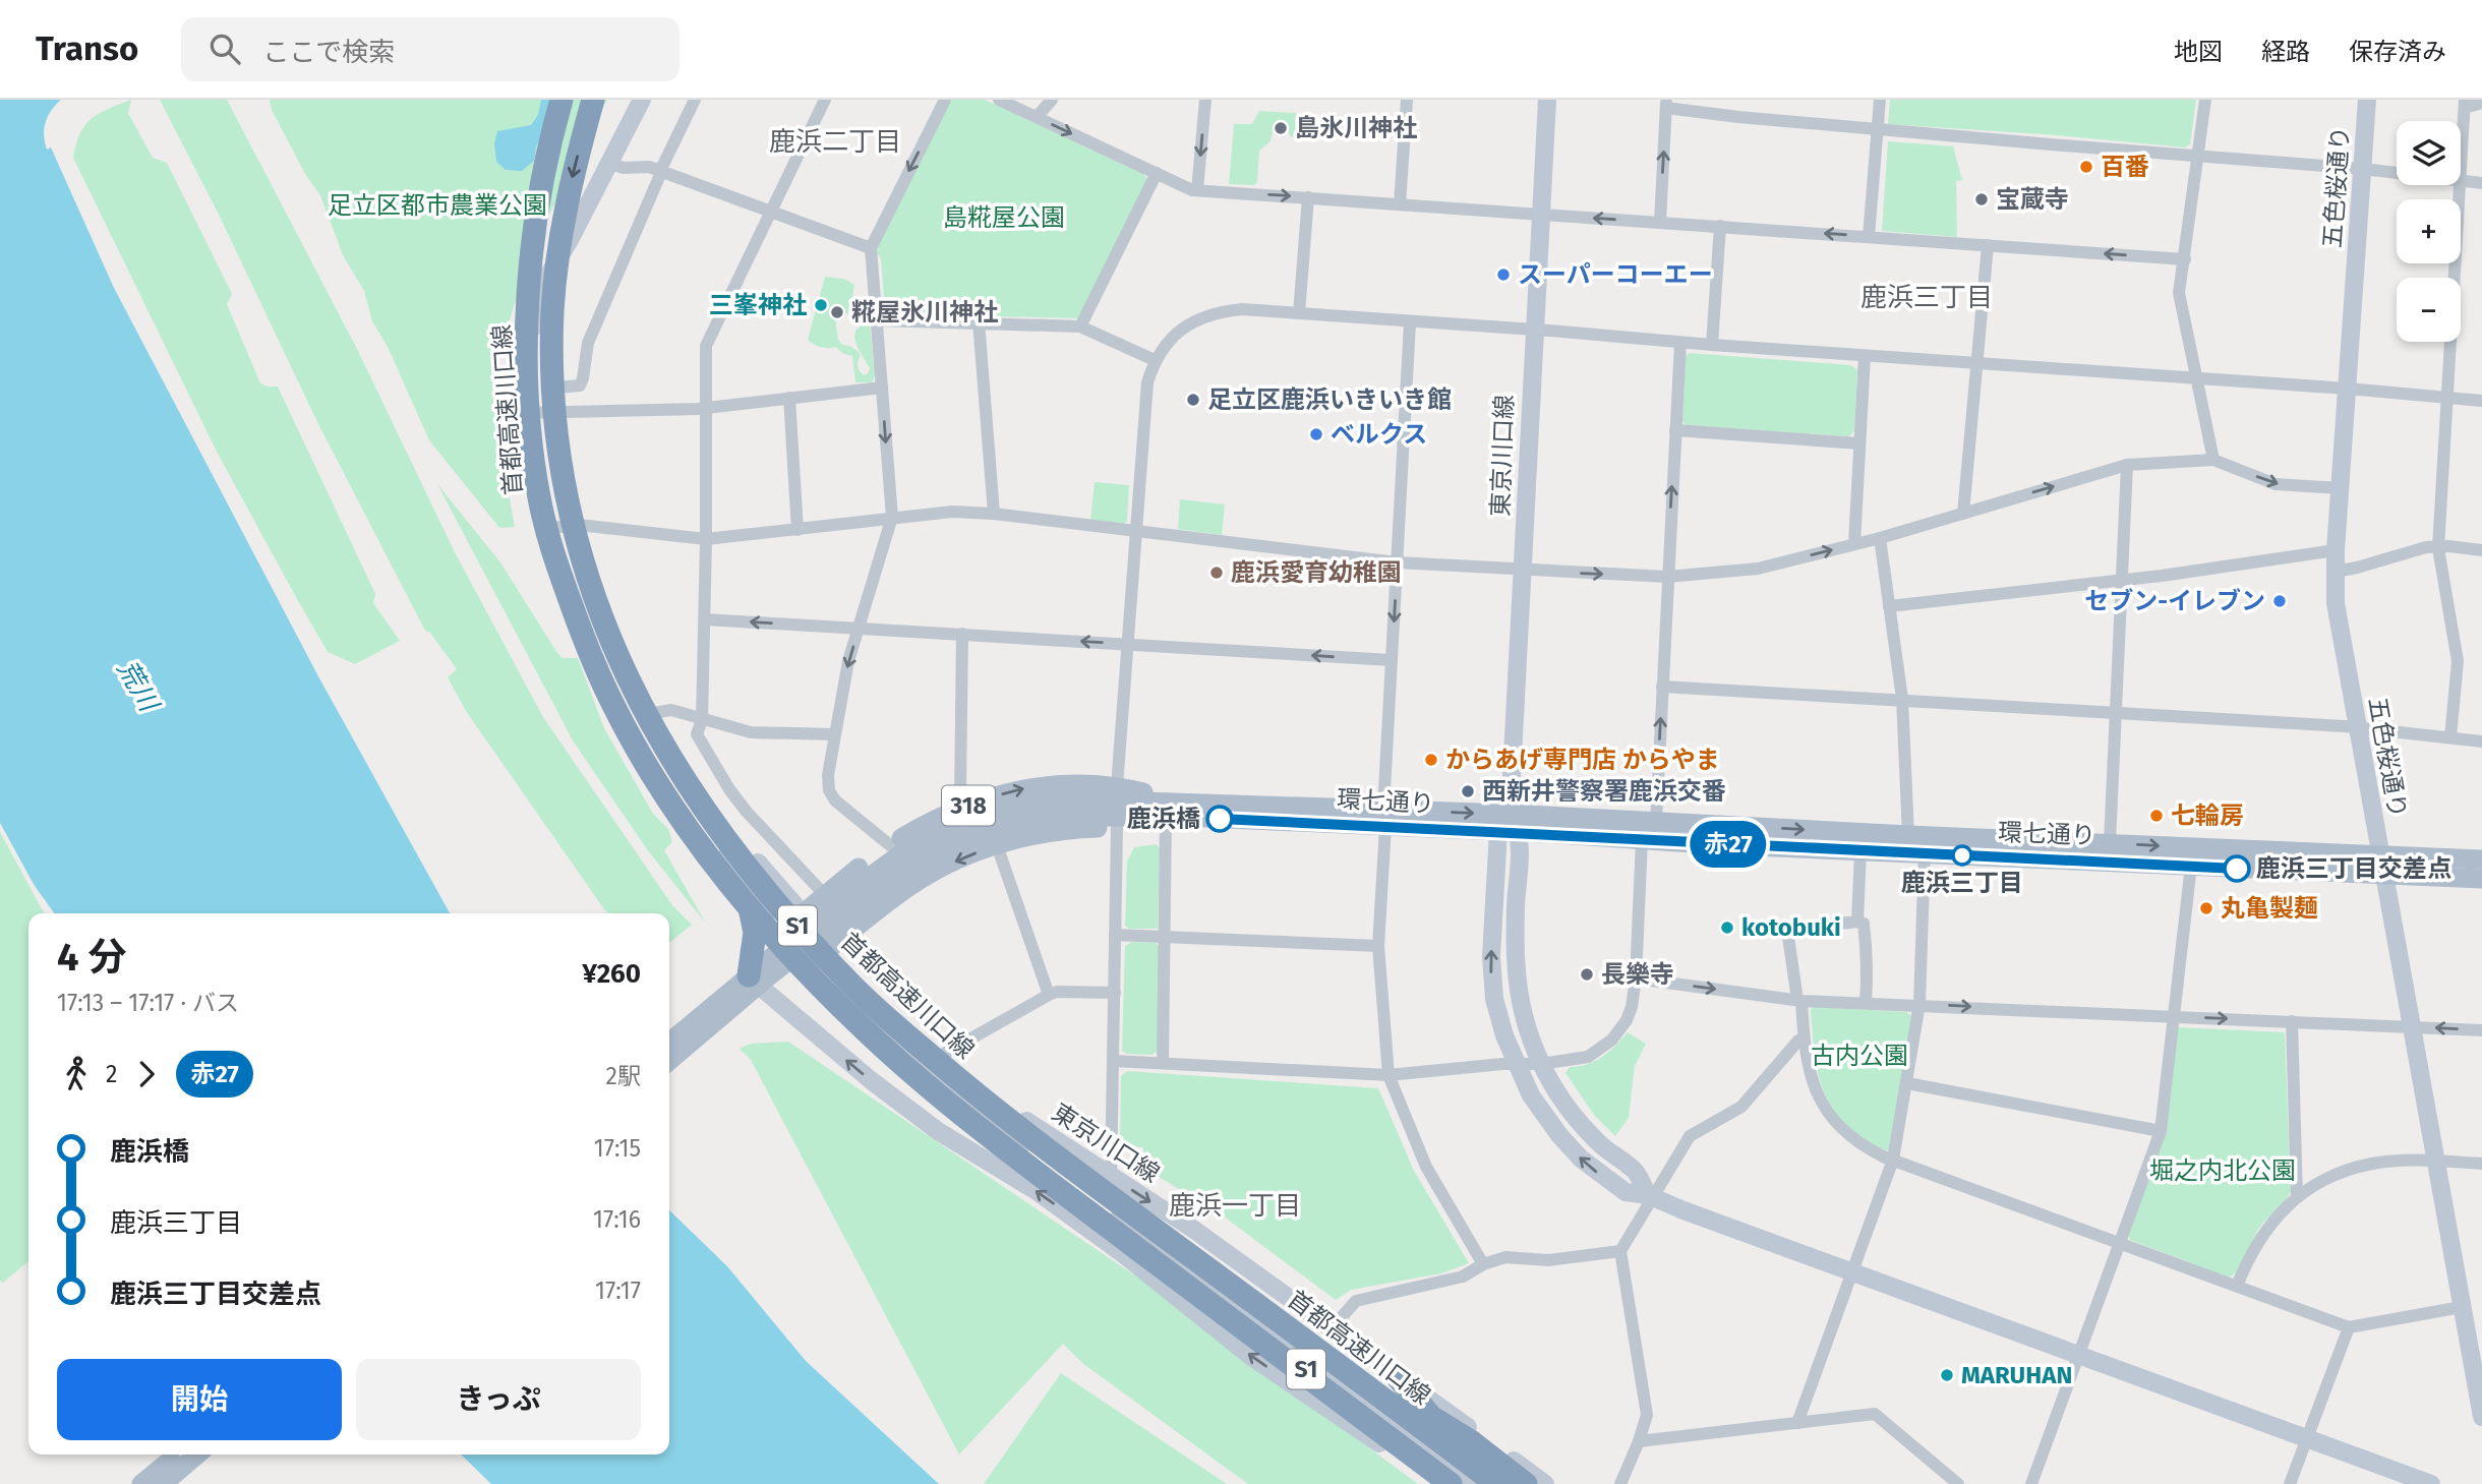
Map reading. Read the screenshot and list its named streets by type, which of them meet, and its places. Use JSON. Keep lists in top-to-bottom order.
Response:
{
  "streets": {
    "highway": ["首都高速川口線", "S1"],
    "main road": ["環七通り", "318"],
    "street": ["五色桜通り", "東京川口線"]
  },
  "crossings": [
    ["五色桜通り", "環七通り"],
    ["東京川口線", "環七通り"],
    ["東京川口線", "318"],
    ["東京川口線", "S1"],
    ["環七通り", "318"]
  ],
  "districts": ["鹿浜二丁目", "鹿浜三丁目", "鹿浜一丁目"],
  "water": ["荒川"],
  "parks": [
    "足立区都市農業公園",
    "島糀屋公園",
    "古内公園",
    "堀之内北公園"
  ],
  "places": [
    "島氷川神社",
    "百番",
    "宝蔵寺",
    "スーパーコーエー",
    "三峯神社",
    "糀屋氷川神社",
    "足立区鹿浜いきいき館",
    "ベルクス",
    "鹿浜愛育幼稚園",
    "セブン-イレブン",
    "からあげ専門店 からやま",
    "西新井警察署鹿浜交番",
    "七輪房",
    "鹿浜橋",
    "鹿浜三丁目",
    "鹿浜三丁目交差点",
    "丸亀製麺",
    "kotobuki",
    "長樂寺",
    "MARUHAN"
  ],
  "lines": ["bus line 赤27"],
  "page": {
    "header": "Transo",
    "search": "ここで検索",
    "nav": ["地図", "経路", "保存済み"],
    "on_map": "赤27",
    "map_buttons": ["+", "−"],
    "heading": ["4 分", "17:13 – 17:17 · バス", "¥260"],
    "legs": ["2", "赤27", "2駅"],
    "list": [
      {
        "name": "鹿浜橋",
        "value": "17:15"
      },
      {
        "name": "鹿浜三丁目",
        "value": "17:16"
      },
      {
        "name": "鹿浜三丁目交差点",
        "value": "17:17"
      }
    ],
    "buttons": ["開始", "きっぷ"]
  }
}
